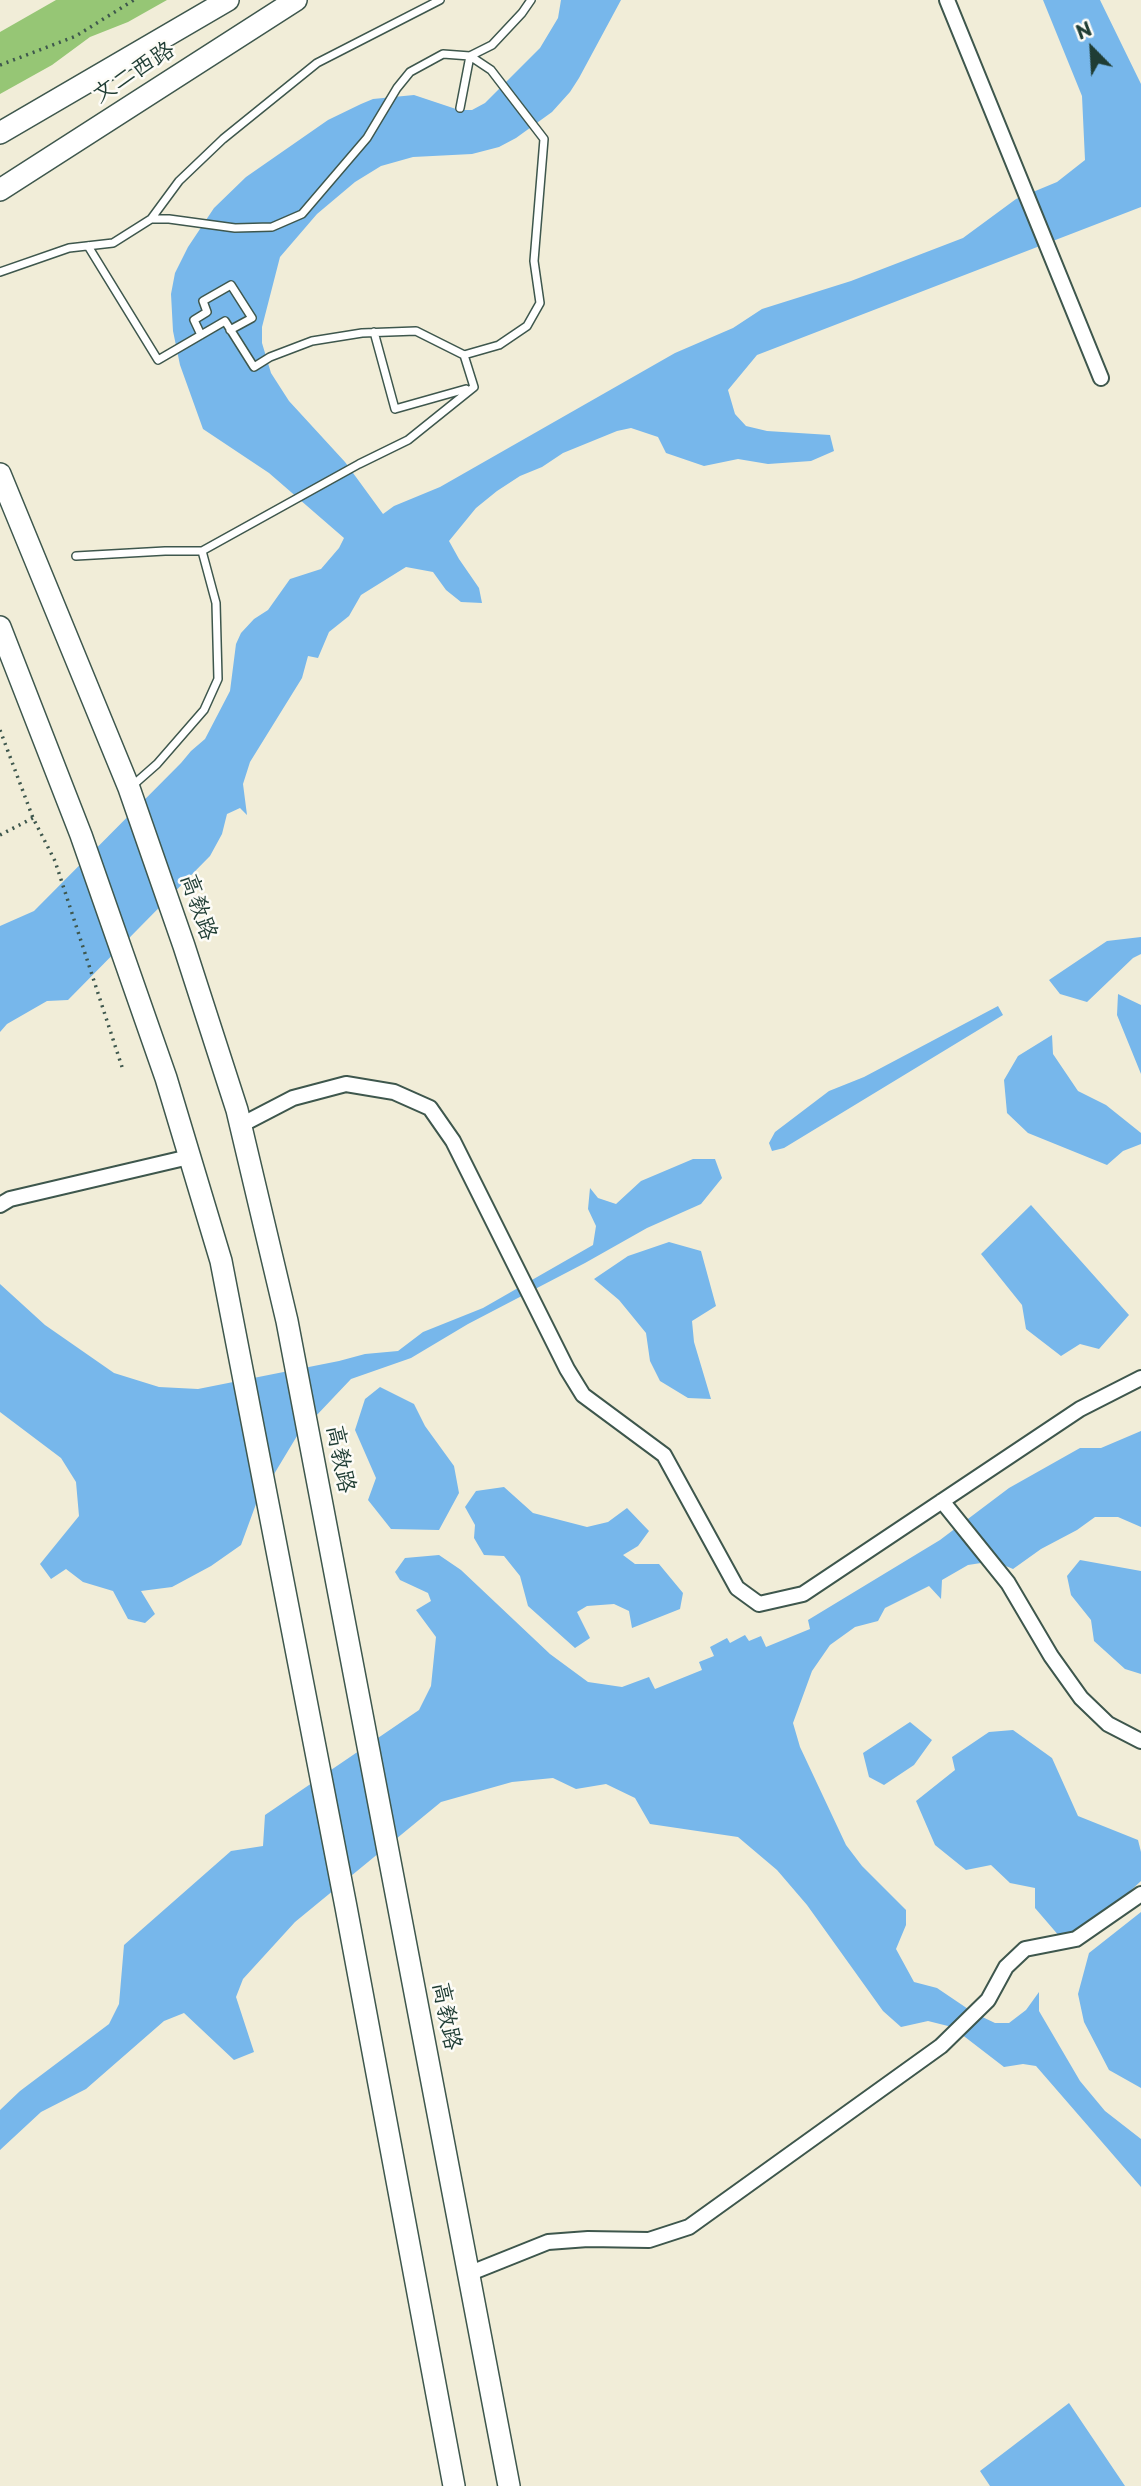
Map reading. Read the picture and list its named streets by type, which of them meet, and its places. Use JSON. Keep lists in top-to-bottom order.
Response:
{
  "streets": {
    "main road": ["文二西路", "高教路"]
  },
  "north": "top left"
}
